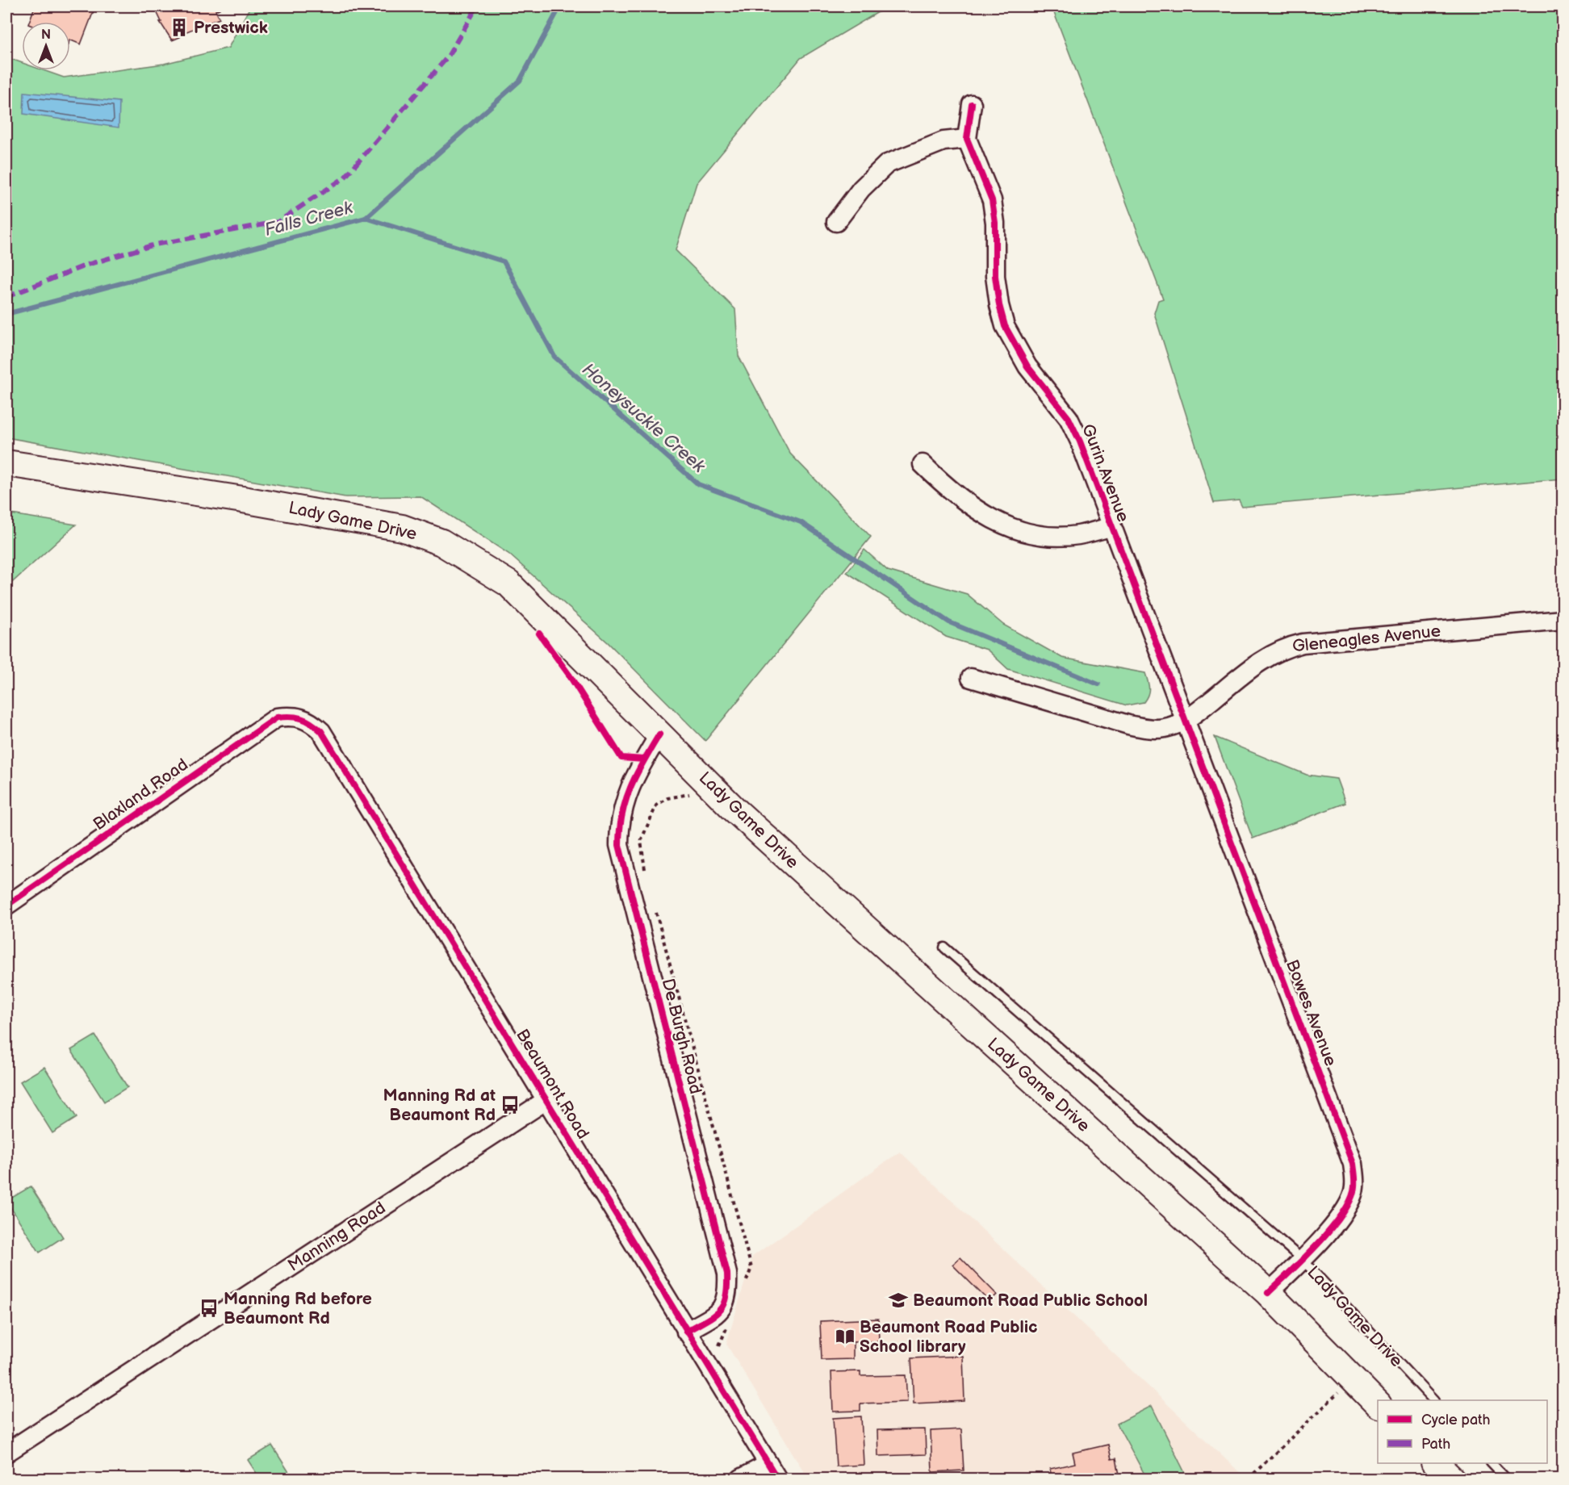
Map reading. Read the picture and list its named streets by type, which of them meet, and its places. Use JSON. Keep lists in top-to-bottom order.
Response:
{
  "streets": {
    "main road": ["Lady Game Drive"],
    "street": [
      "Gurin Avenue",
      "Gleneagles Avenue",
      "Blaxland Road",
      "Bowes Avenue",
      "De Burgh Road",
      "Beaumont Road",
      "Manning Road"
    ]
  },
  "crossings": [
    ["Gurin Avenue", "Gleneagles Avenue"],
    ["Gurin Avenue", "Bowes Avenue"],
    ["Lady Game Drive", "Bowes Avenue"],
    ["Lady Game Drive", "De Burgh Road"],
    ["Gleneagles Avenue", "Bowes Avenue"],
    ["Blaxland Road", "Beaumont Road"],
    ["De Burgh Road", "Beaumont Road"],
    ["Beaumont Road", "Manning Road"]
  ],
  "water": ["Falls Creek", "Honeysuckle Creek"],
  "places": {
    "building": ["Prestwick"],
    "bus stop": ["Manning Rd at Beaumont Rd", "Manning Rd before Beaumont Rd"],
    "school or university": ["Beaumont Road Public School"],
    "library": ["Beaumont Road Public School library"]
  },
  "legend": ["Cycle path", "Path"],
  "north": "top"
}
